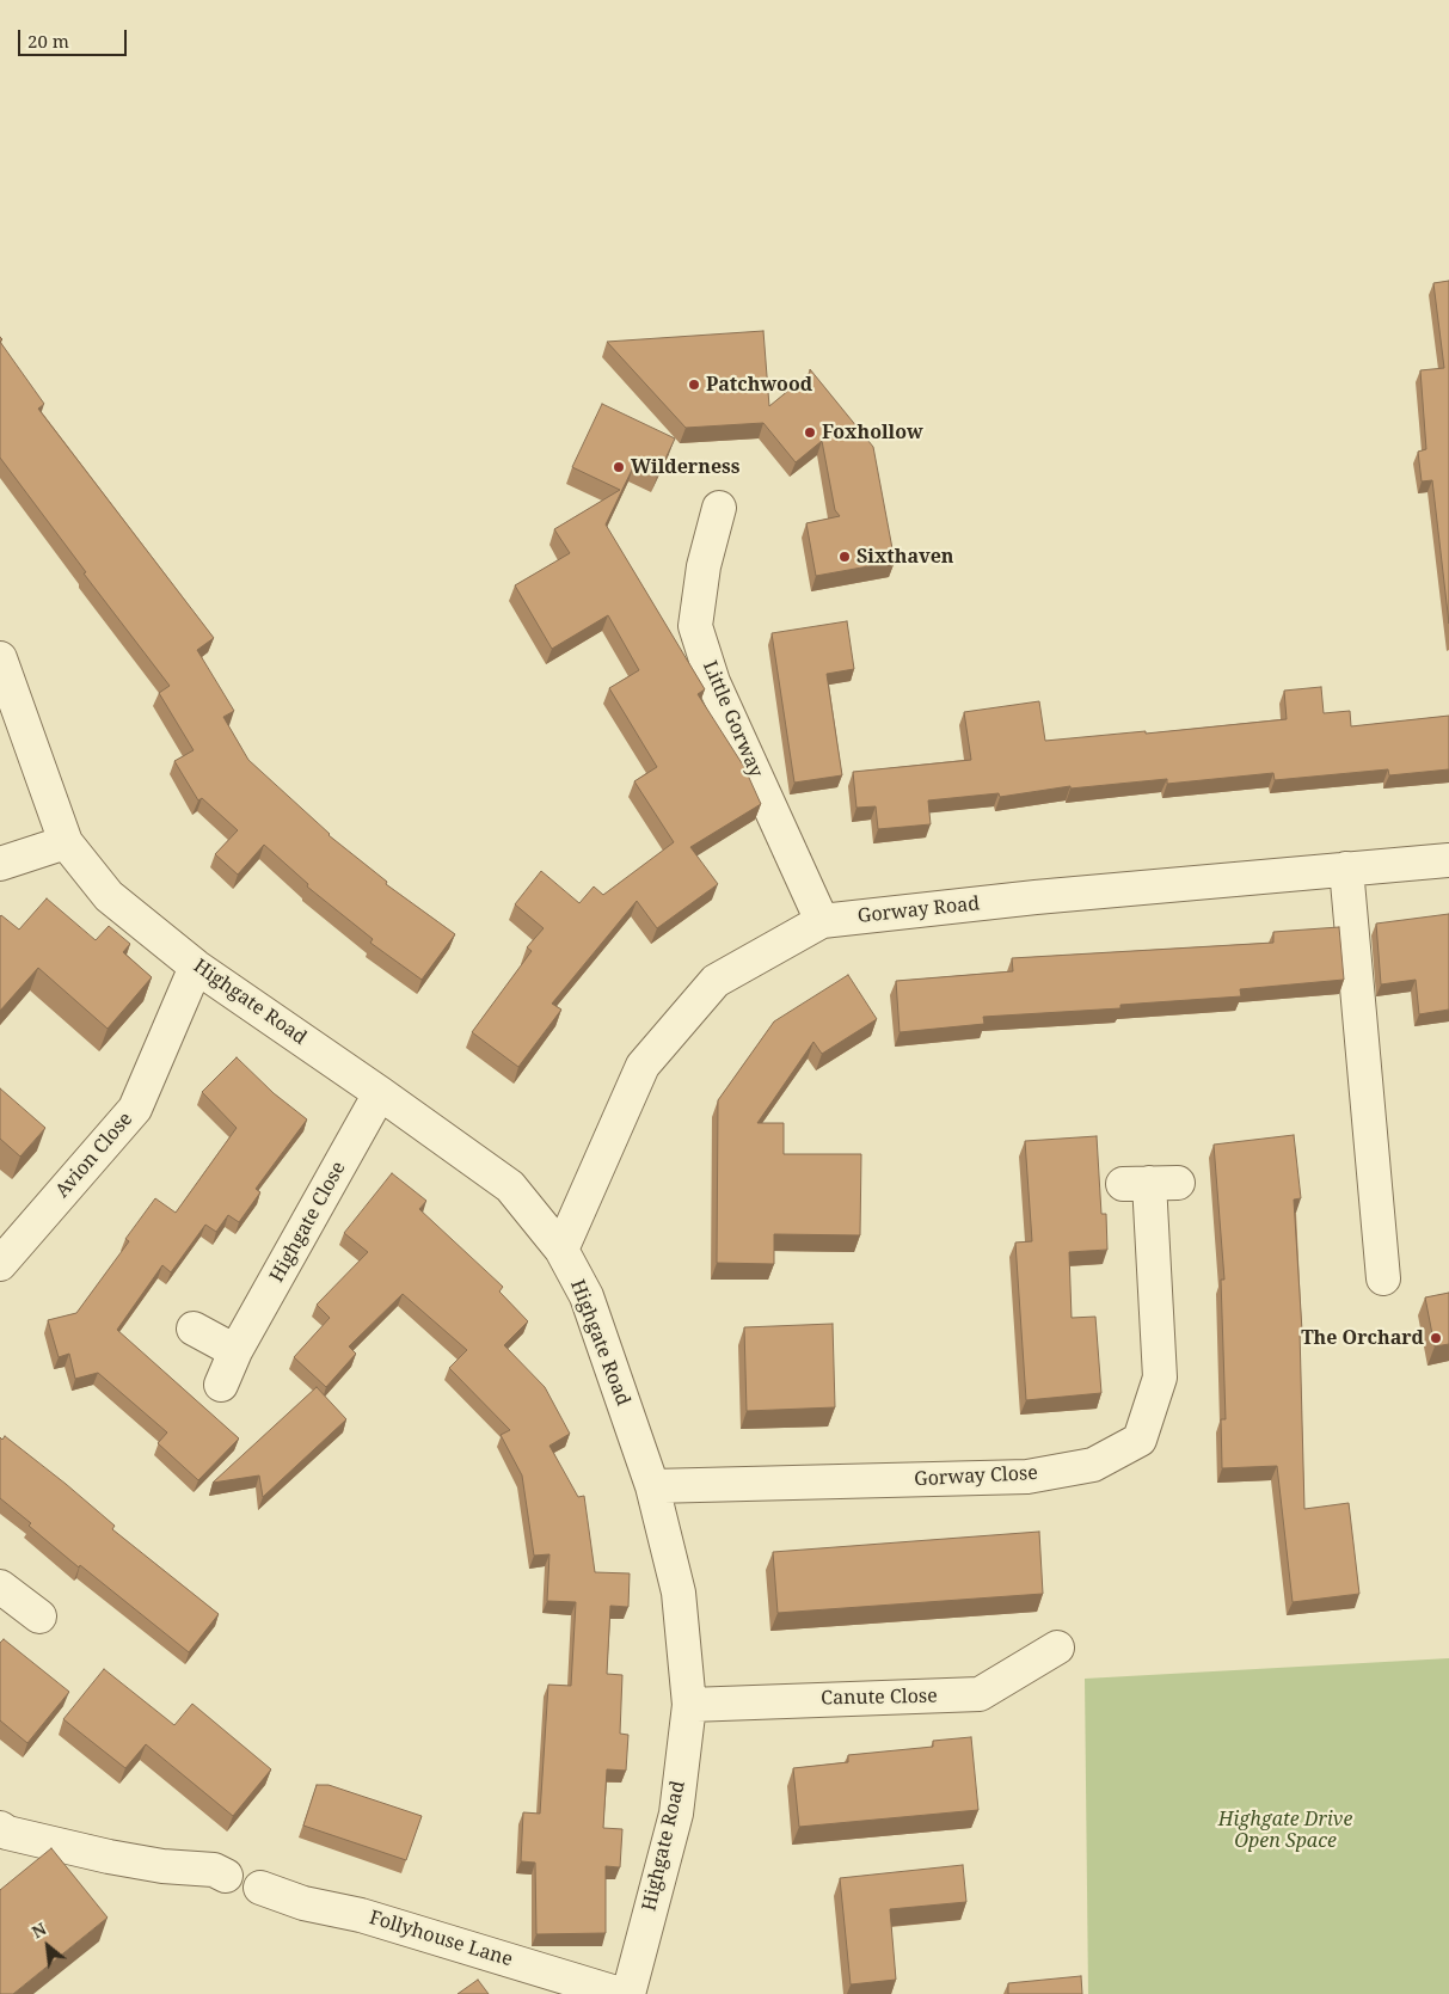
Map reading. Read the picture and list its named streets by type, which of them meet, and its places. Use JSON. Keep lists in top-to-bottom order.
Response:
{
  "streets": {
    "street": [
      "Little Gorway",
      "Gorway Road",
      "Highgate Road",
      "Avion Close",
      "Highgate Close",
      "Gorway Close",
      "Canute Close",
      "Follyhouse Lane"
    ]
  },
  "crossings": [
    ["Little Gorway", "Gorway Road"],
    ["Gorway Road", "Highgate Road"],
    ["Highgate Road", "Avion Close"],
    ["Highgate Road", "Highgate Close"],
    ["Highgate Road", "Gorway Close"],
    ["Highgate Road", "Canute Close"]
  ],
  "parks": ["Highgate Drive Open Space"],
  "places": [
    "Patchwood",
    "Foxhollow",
    "Wilderness",
    "Sixthaven",
    "The Orchard"
  ],
  "scale_bar": "20 m",
  "north": "top left"
}
